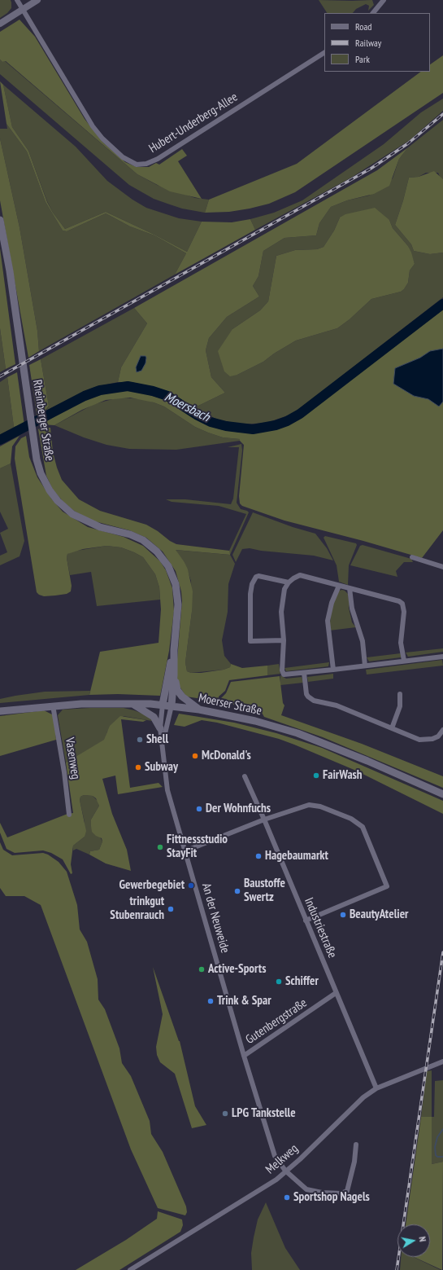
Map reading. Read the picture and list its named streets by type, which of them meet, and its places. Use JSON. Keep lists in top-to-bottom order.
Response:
{
  "streets": {
    "main road": ["Rheinberger Straße", "Moerser Straße"],
    "street": [
      "Hubert-Underberg-Allee",
      "Vasenweg",
      "An der Neuweide",
      "Industriestraße",
      "Gutenbergstraße",
      "Melkweg"
    ]
  },
  "crossings": [
    ["Rheinberger Straße", "Moerser Straße"],
    ["Rheinberger Straße", "An der Neuweide"],
    ["Moerser Straße", "Vasenweg"],
    ["Moerser Straße", "An der Neuweide"],
    ["An der Neuweide", "Gutenbergstraße"],
    ["An der Neuweide", "Melkweg"],
    ["Industriestraße", "Gutenbergstraße"],
    ["Industriestraße", "Melkweg"]
  ],
  "water": ["Moersbach"],
  "places": [
    "Shell",
    "McDonald's",
    "Subway",
    "FairWash",
    "Der Wohnfuchs",
    "Fittnessstudio StayFit",
    "Hagebaumarkt",
    "Gewerbegebiet",
    "Baustoffe Swertz",
    "trinkgut Stubenrauch",
    "BeautyAtelier",
    "Active-Sports",
    "Schiffer",
    "Trink & Spar",
    "LPG Tankstelle",
    "Sportshop Nagels"
  ],
  "legend": ["Road", "Railway", "Park"],
  "north": "right"
}
